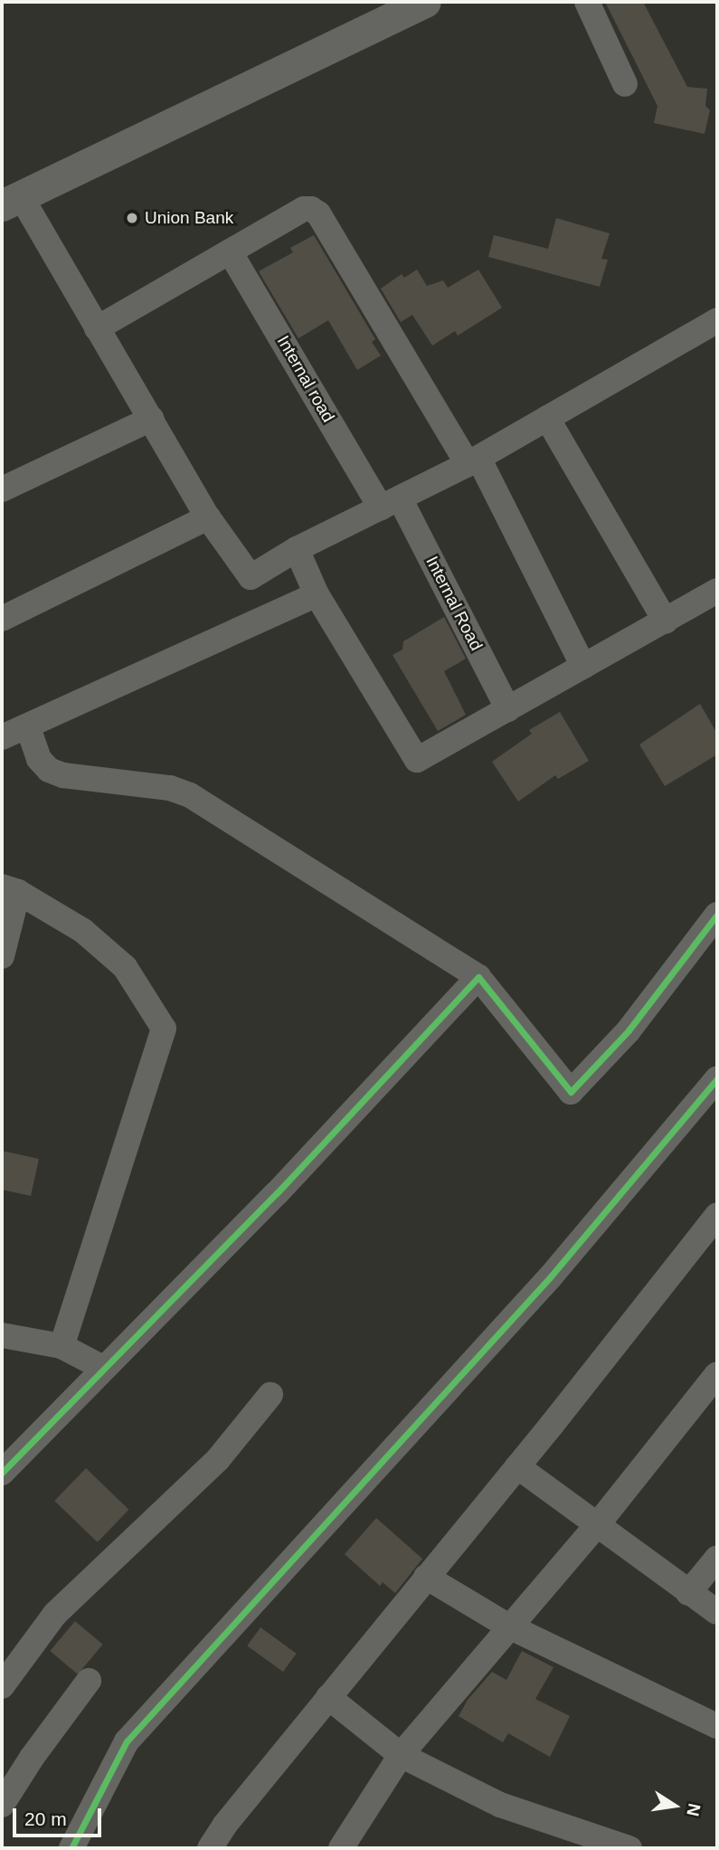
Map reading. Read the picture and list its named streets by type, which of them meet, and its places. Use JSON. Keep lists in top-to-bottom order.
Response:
{
  "streets": {
    "street": ["Internal road", "Internal Road"]
  },
  "crossings": [
    ["Internal road", "Internal Road"]
  ],
  "places": ["Union Bank"],
  "scale_bar": "20 m",
  "north": "right"
}
